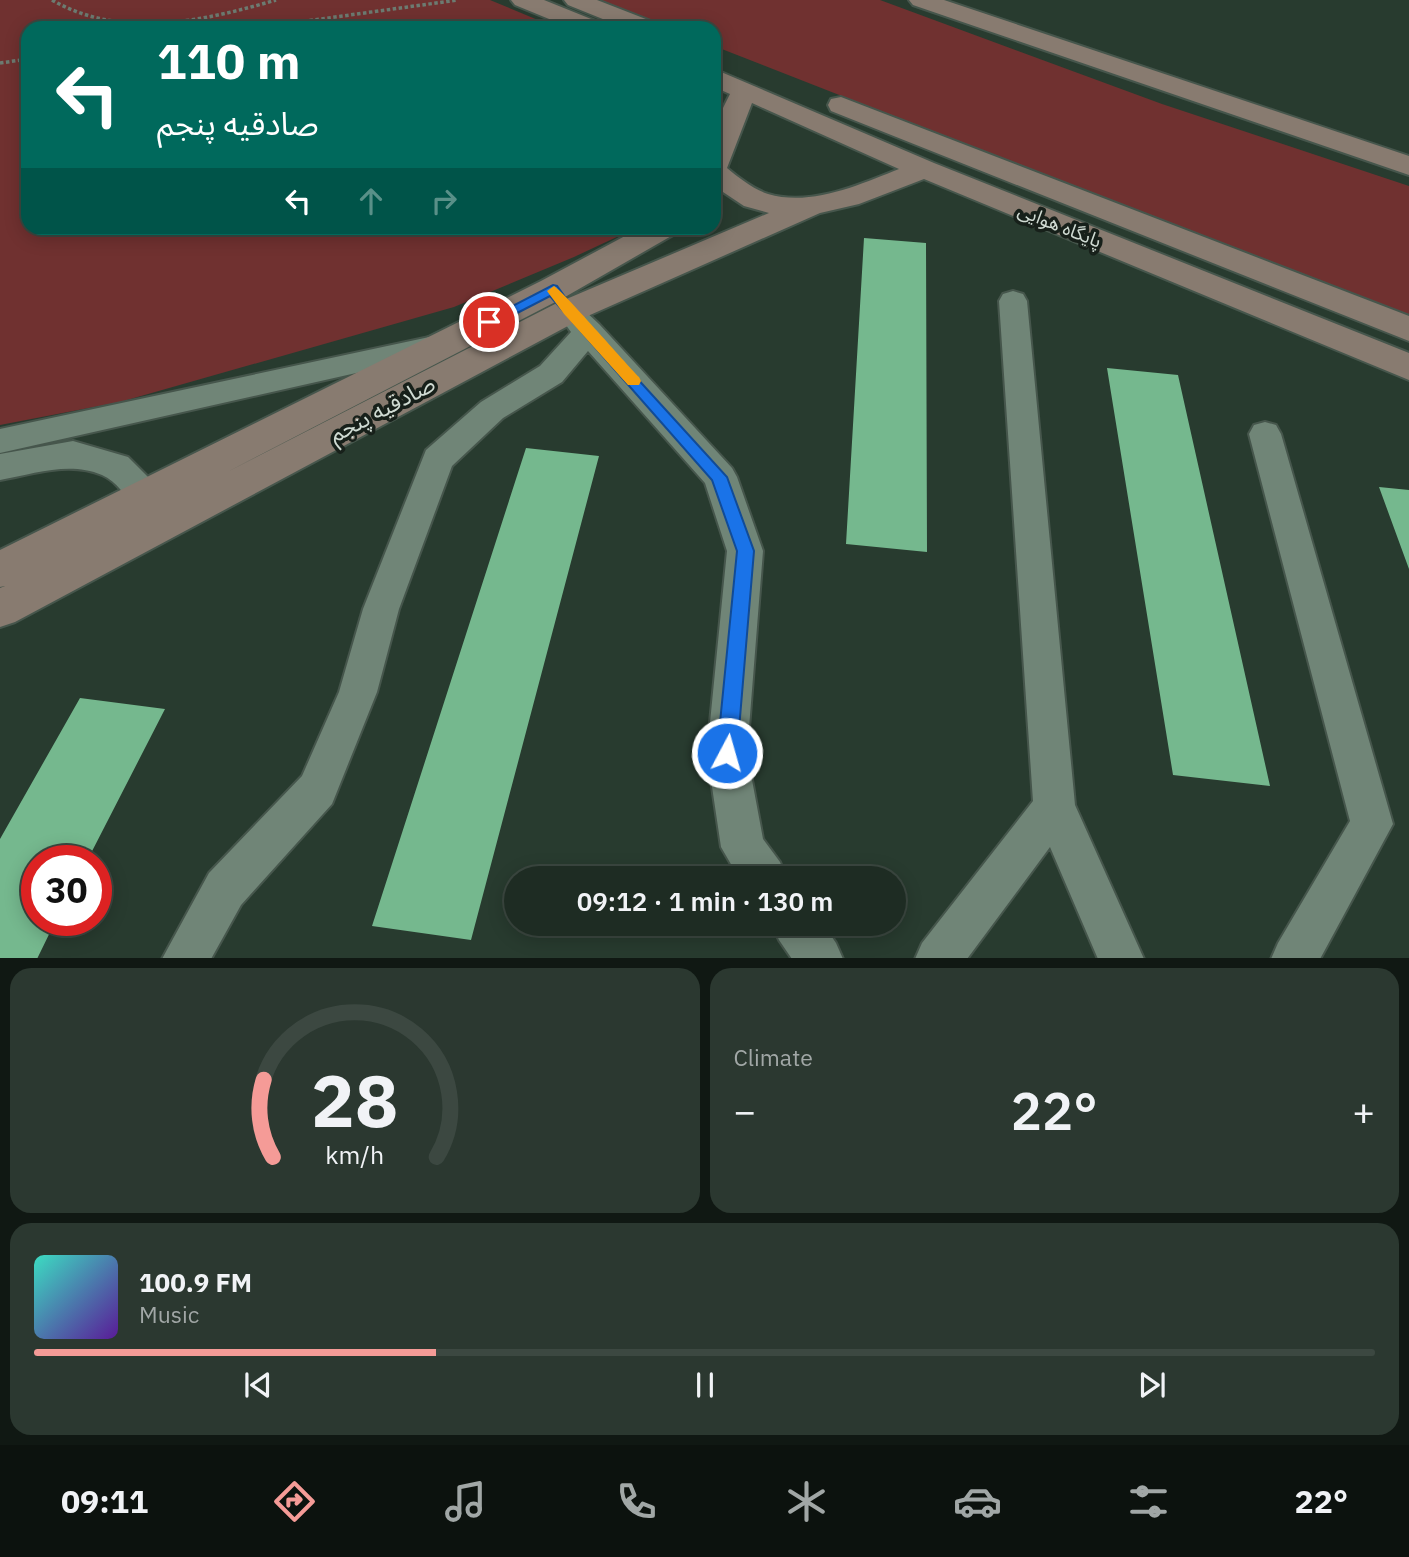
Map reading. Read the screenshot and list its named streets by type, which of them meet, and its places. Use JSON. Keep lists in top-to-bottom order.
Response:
{
  "streets": {
    "main road": ["پایگاه هوایی", "صادقیه پنجم"]
  },
  "page": {
    "turn": ["110 m", "صادقیه پنجم"],
    "limit": "30",
    "trip": "09:12 · 1 min · 130 m",
    "tile": "Climate",
    "heat": ["−", "22°", "+"],
    "song": ["100.9 FM", "Music"],
    "tabs": ["09:11", "22°"],
    "gauge": ["28", "km/h"]
  }
}
